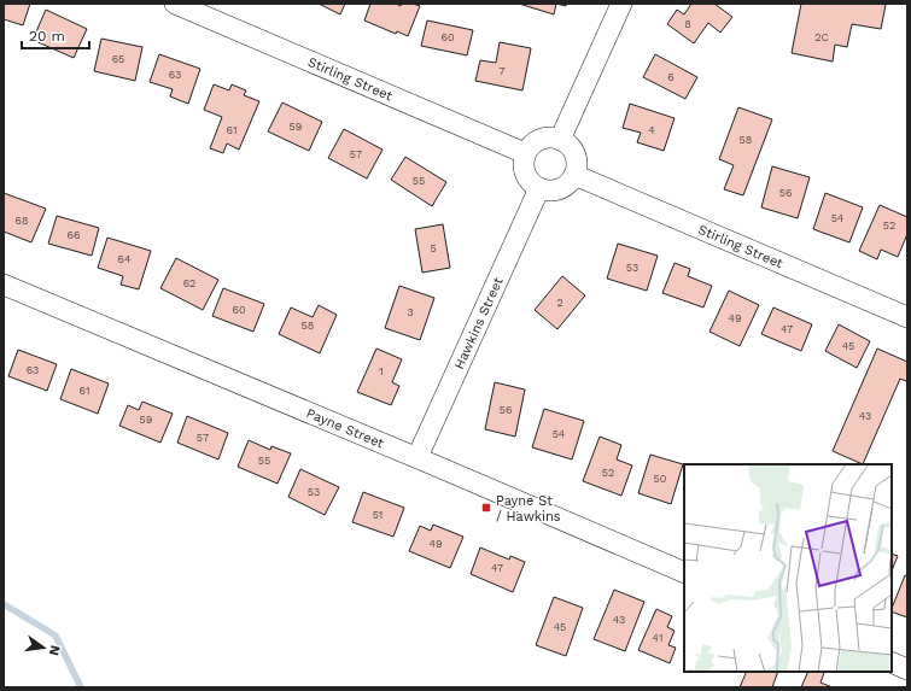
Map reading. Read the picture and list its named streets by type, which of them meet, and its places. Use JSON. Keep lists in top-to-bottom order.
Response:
{
  "streets": {
    "street": ["Stirling Street", "Hawkins Street", "Payne Street"]
  },
  "crossings": [
    ["Stirling Street", "Hawkins Street"],
    ["Hawkins Street", "Payne Street"]
  ],
  "places": {
    "transit": ["Payne St / Hawkins"]
  },
  "house_numbers": [
    "8",
    "60",
    "2C",
    "65",
    "7",
    "63",
    "6",
    "59",
    "61",
    "4",
    "58",
    "57",
    "55",
    "56",
    "54",
    "68",
    "52",
    "66",
    "5",
    "64",
    "53",
    "62",
    "2",
    "60",
    "3",
    "49",
    "58",
    "47",
    "45",
    "63",
    "1",
    "61",
    "56",
    "43",
    "59",
    "54",
    "57",
    "55",
    "52",
    "50",
    "53",
    "51",
    "49",
    "47",
    "43",
    "45",
    "41"
  ],
  "scale_bar": "20 m",
  "north": "right"
}
